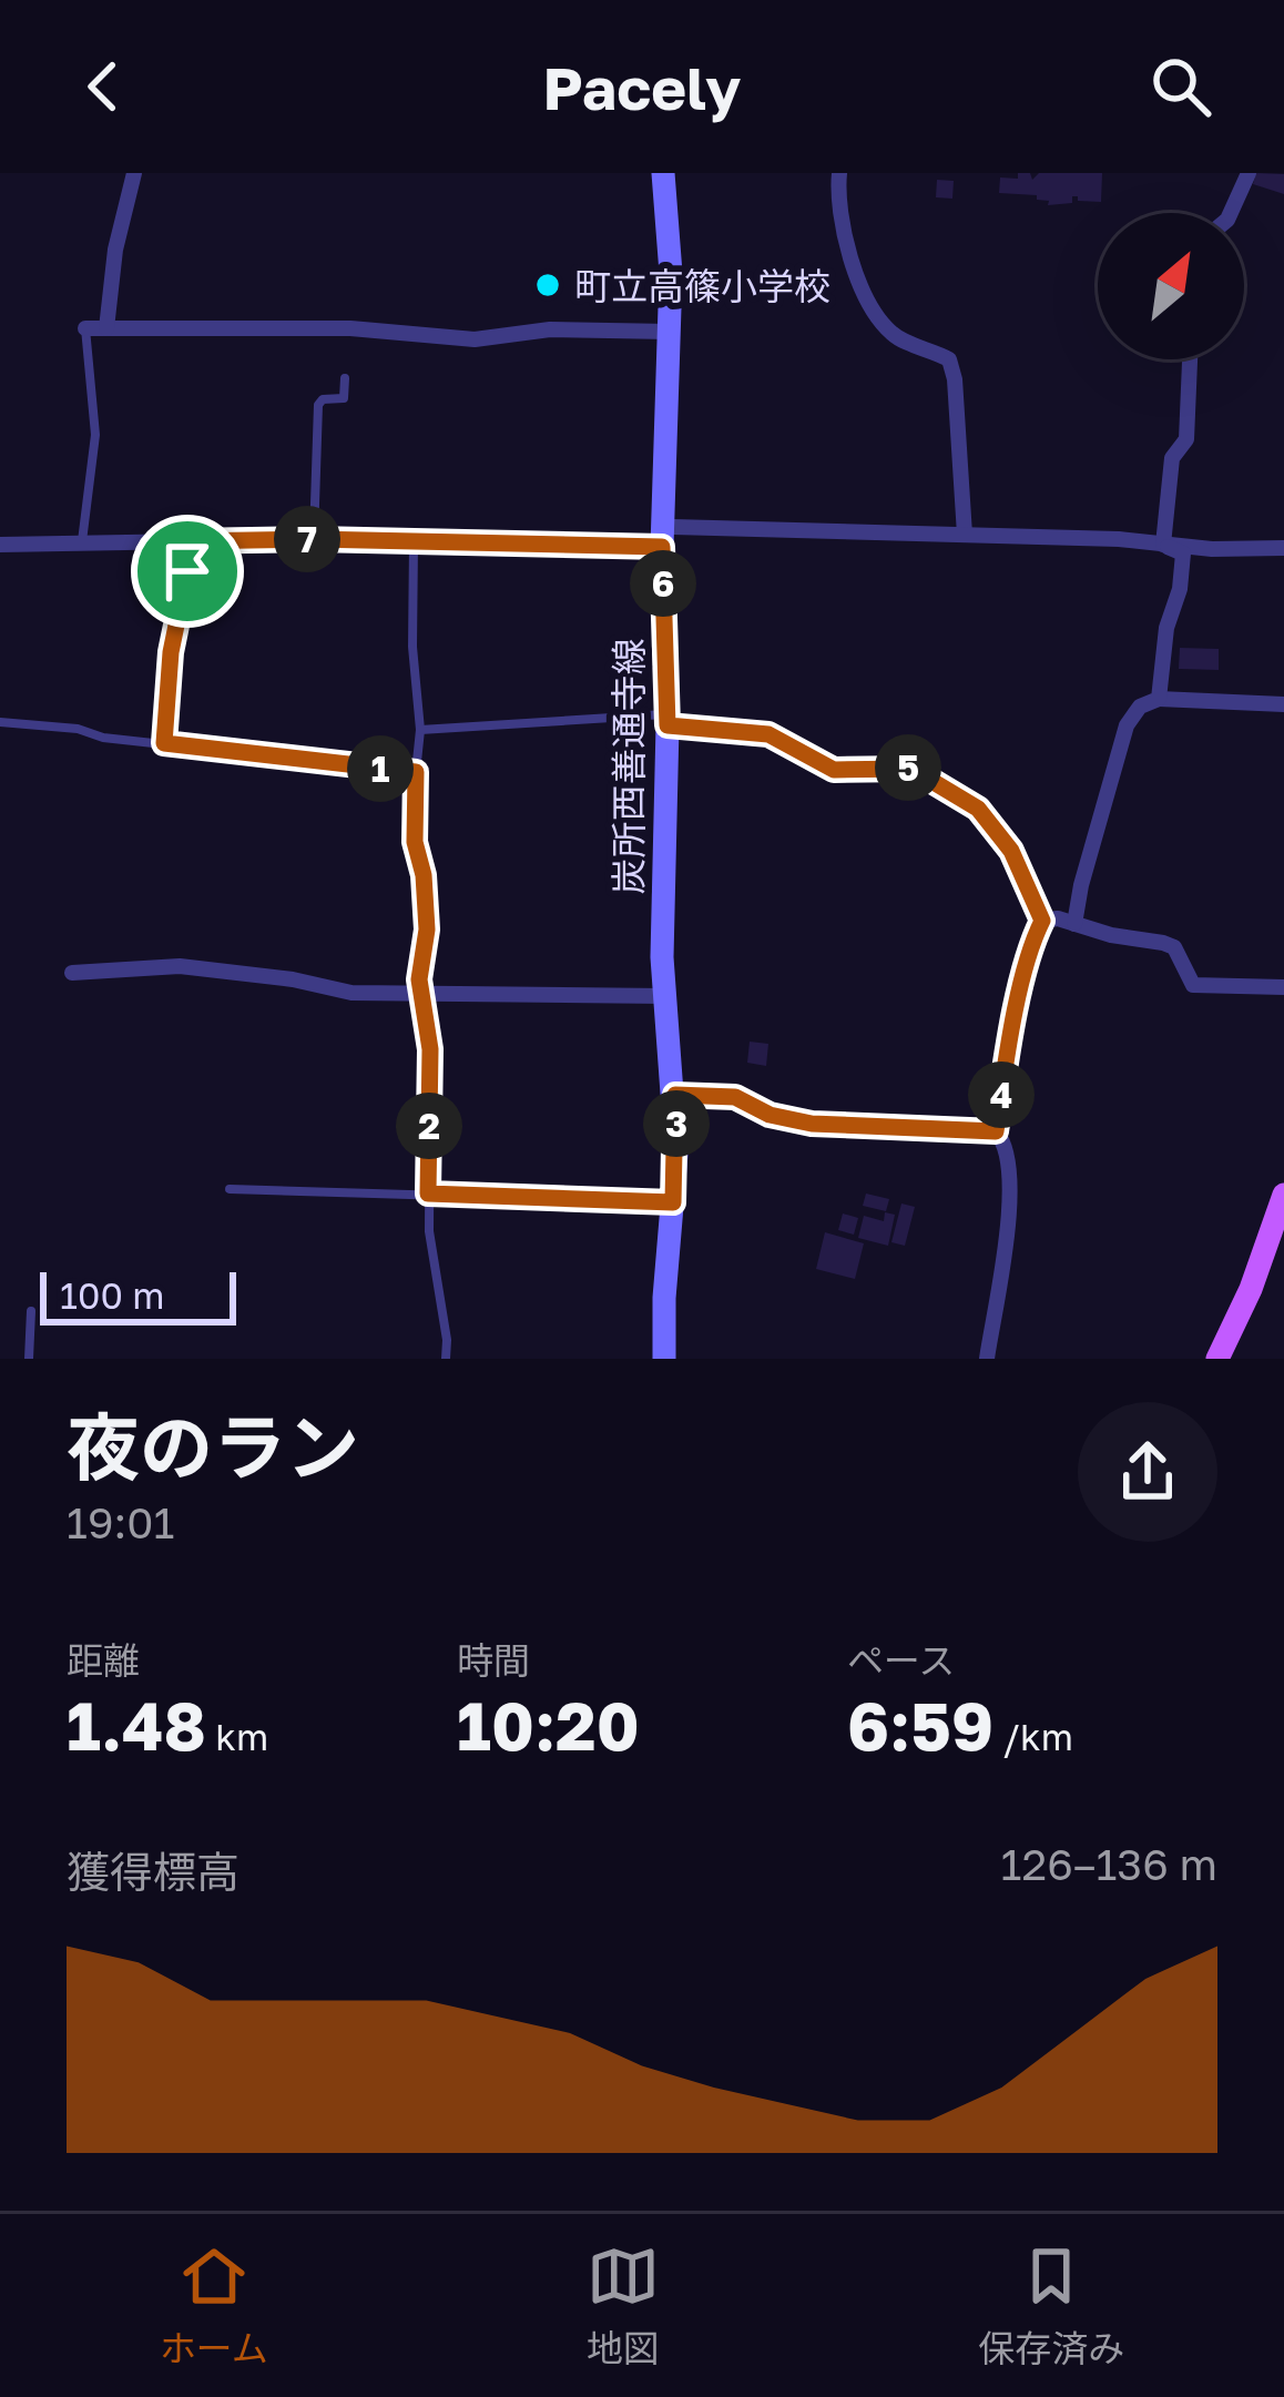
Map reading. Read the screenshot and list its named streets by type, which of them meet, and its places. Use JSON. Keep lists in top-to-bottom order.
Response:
{
  "streets": {
    "main road": ["炭所西善通寺線"]
  },
  "places": ["町立高篠小学校"],
  "scale_bar": "100 m",
  "north": "top right",
  "page": {
    "header": "Pacely",
    "pins": [
      "7",
      "6",
      "5",
      "1",
      "4",
      "3",
      "2"
    ],
    "scale": "100 m",
    "heading": ["夜のラン", "19:01"],
    "stats": [
      ["距離", "1.48 km"],
      ["時間", "10:20"],
      ["ペース", "6:59 /km"]
    ],
    "chart": ["獲得標高", "126–136 m"],
    "tabs": ["ホーム", "地図", "保存済み"]
  }
}
